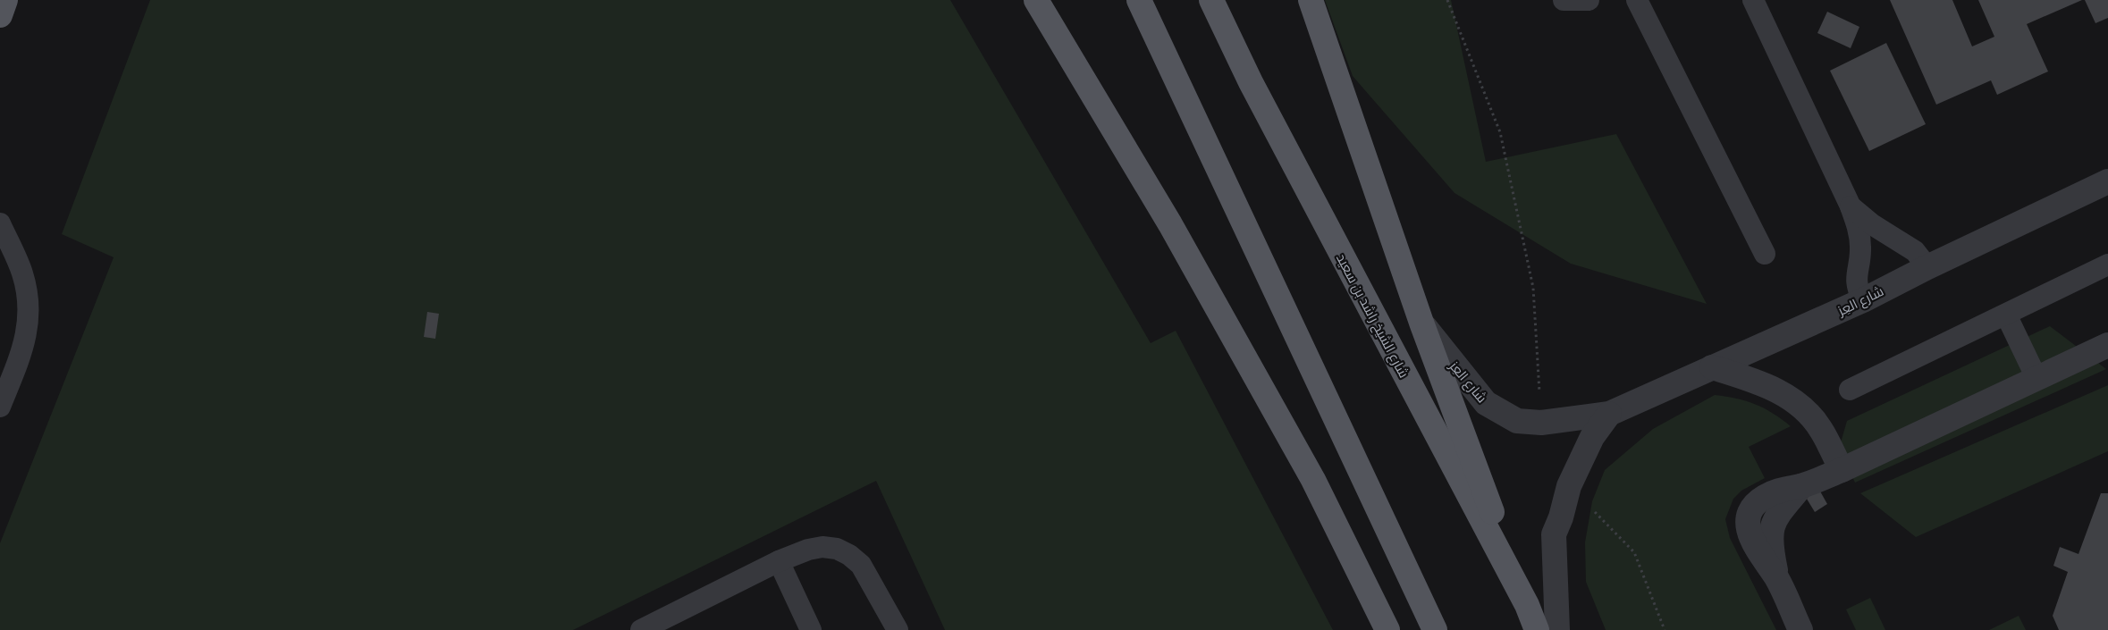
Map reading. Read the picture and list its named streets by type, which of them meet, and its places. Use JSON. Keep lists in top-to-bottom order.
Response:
{
  "streets": {
    "main road": ["شارع الشيخ راشد بن سعيد"],
    "street": ["شارع العِز"]
  }
}
